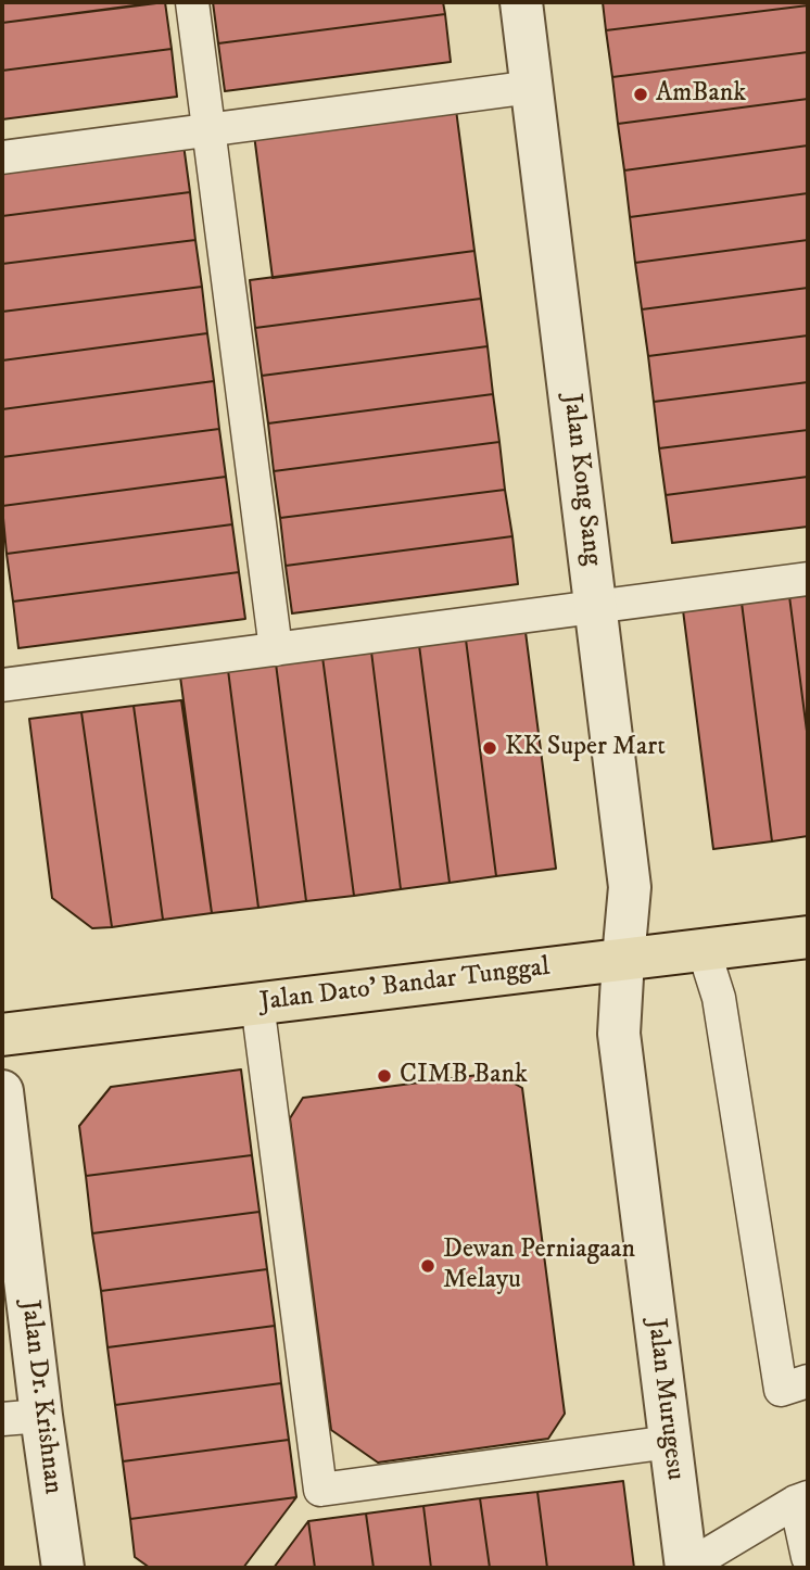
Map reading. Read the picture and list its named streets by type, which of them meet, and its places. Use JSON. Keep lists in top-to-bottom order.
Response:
{
  "streets": {
    "highway": ["Jalan Dato' Bandar Tunggal"],
    "street": ["Jalan Kong Sang", "Jalan Dr. Krishnan", "Jalan Murugesu"]
  },
  "crossings": [
    ["Jalan Kong Sang", "Jalan Dato' Bandar Tunggal"],
    ["Jalan Kong Sang", "Jalan Murugesu"],
    ["Jalan Dato' Bandar Tunggal", "Jalan Murugesu"]
  ],
  "places": [
    "AmBank",
    "KK Super Mart",
    "CIMB Bank",
    "Dewan Perniagaan Melayu"
  ]
}
